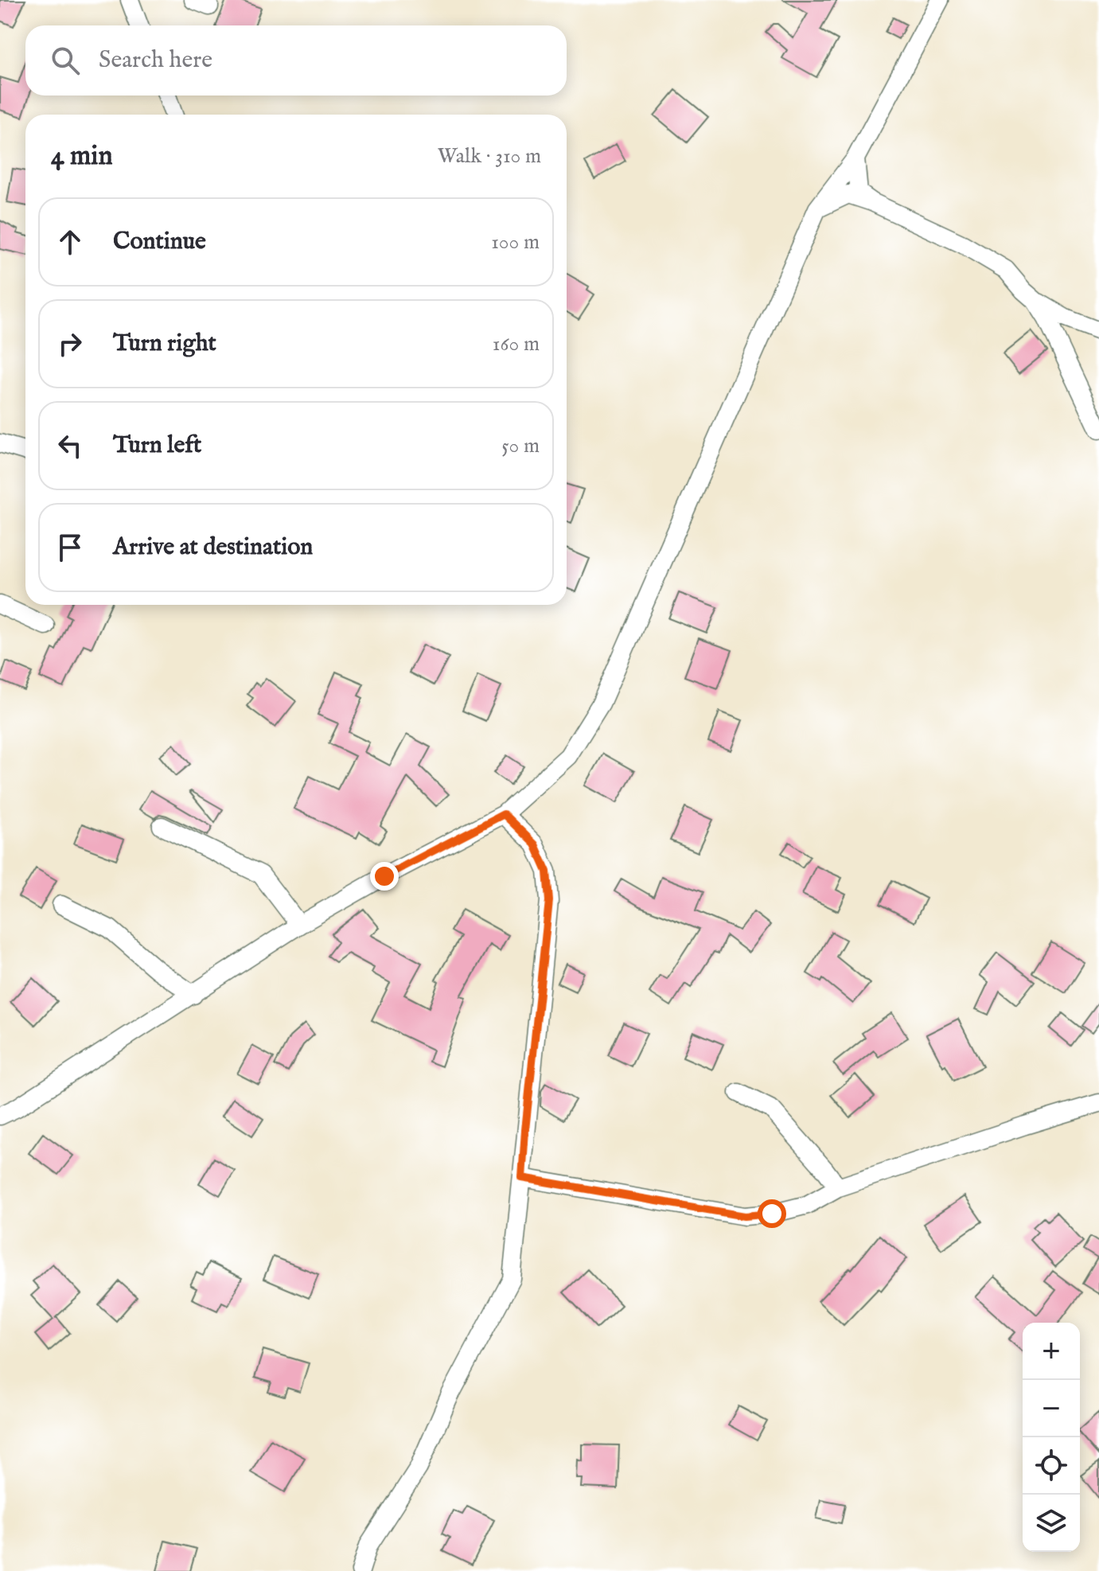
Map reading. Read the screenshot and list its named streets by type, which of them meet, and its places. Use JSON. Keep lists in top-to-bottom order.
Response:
{
  "page": {
    "search": "Search here",
    "heading": ["4 min", "Walk · 310 m"],
    "list": [
      ["Continue", "100 m"],
      ["Turn right", "160 m"],
      ["Turn left", "50 m"],
      "Arrive at destination"
    ],
    "map_buttons": ["+", "−"]
  }
}
